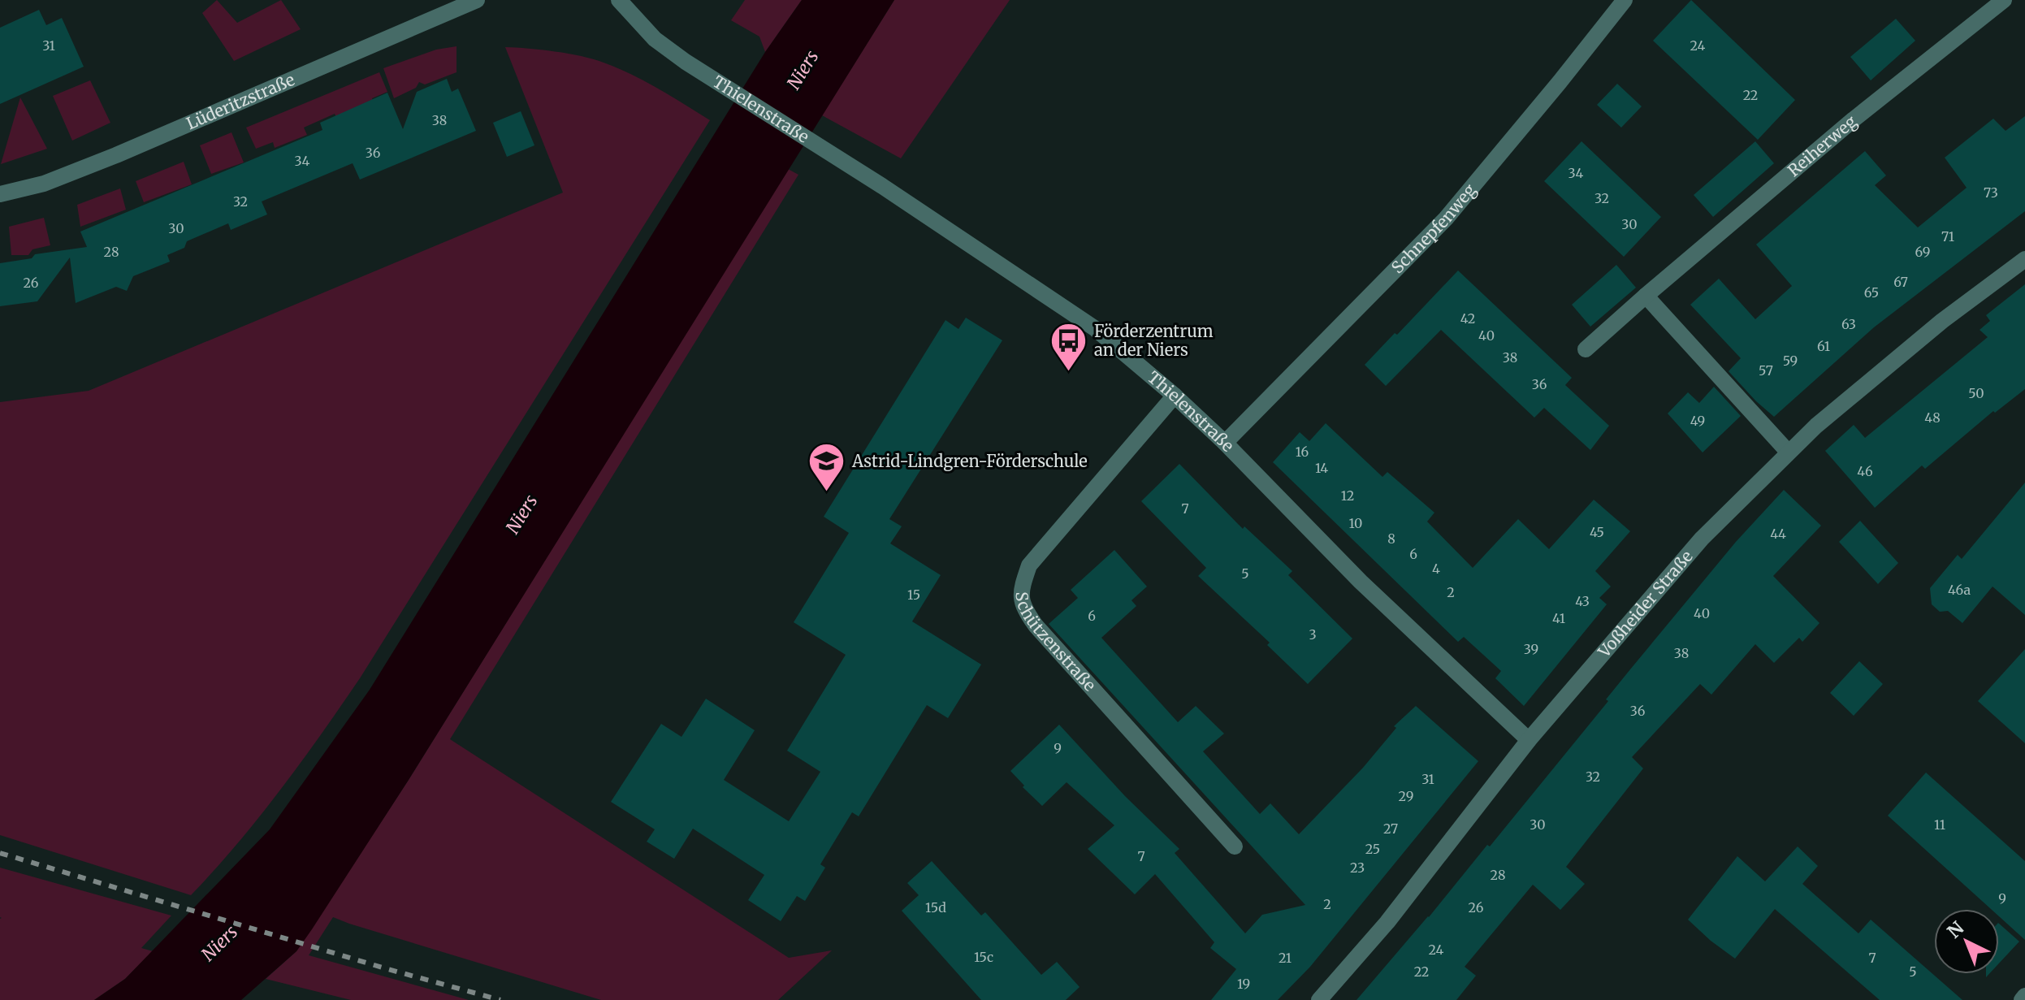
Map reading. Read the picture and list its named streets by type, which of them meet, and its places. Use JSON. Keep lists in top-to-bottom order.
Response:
{
  "streets": {
    "street": [
      "Lüderitzstraße",
      "Thielenstraße",
      "Reiherweg",
      "Schnepfenweg",
      "Voßheider Straße",
      "Schützenstraße"
    ]
  },
  "crossings": [
    ["Thielenstraße", "Schnepfenweg"],
    ["Thielenstraße", "Voßheider Straße"],
    ["Thielenstraße", "Schützenstraße"]
  ],
  "water": ["Niers"],
  "places": {
    "bus stop": ["Förderzentrum an der Niers"],
    "school or university": ["Astrid-Lindgren-Förderschule"]
  },
  "house_numbers": [
    "31",
    "24",
    "22",
    "38",
    "36",
    "34",
    "34",
    "73",
    "32",
    "32",
    "30",
    "30",
    "71",
    "28",
    "69",
    "67",
    "26",
    "65",
    "42",
    "63",
    "40",
    "61",
    "38",
    "59",
    "57",
    "36",
    "50",
    "48",
    "49",
    "16",
    "14",
    "46",
    "12",
    "7",
    "10",
    "45",
    "44",
    "8",
    "6",
    "4",
    "5",
    "46a",
    "2",
    "15",
    "43",
    "40",
    "6",
    "41",
    "3",
    "39",
    "38",
    "36",
    "9",
    "32",
    "31",
    "29",
    "30",
    "11",
    "27",
    "25",
    "7",
    "23",
    "28",
    "9",
    "2",
    "15d",
    "26",
    "24",
    "15c",
    "21",
    "7",
    "22",
    "5",
    "19"
  ],
  "north": "top left"
}
